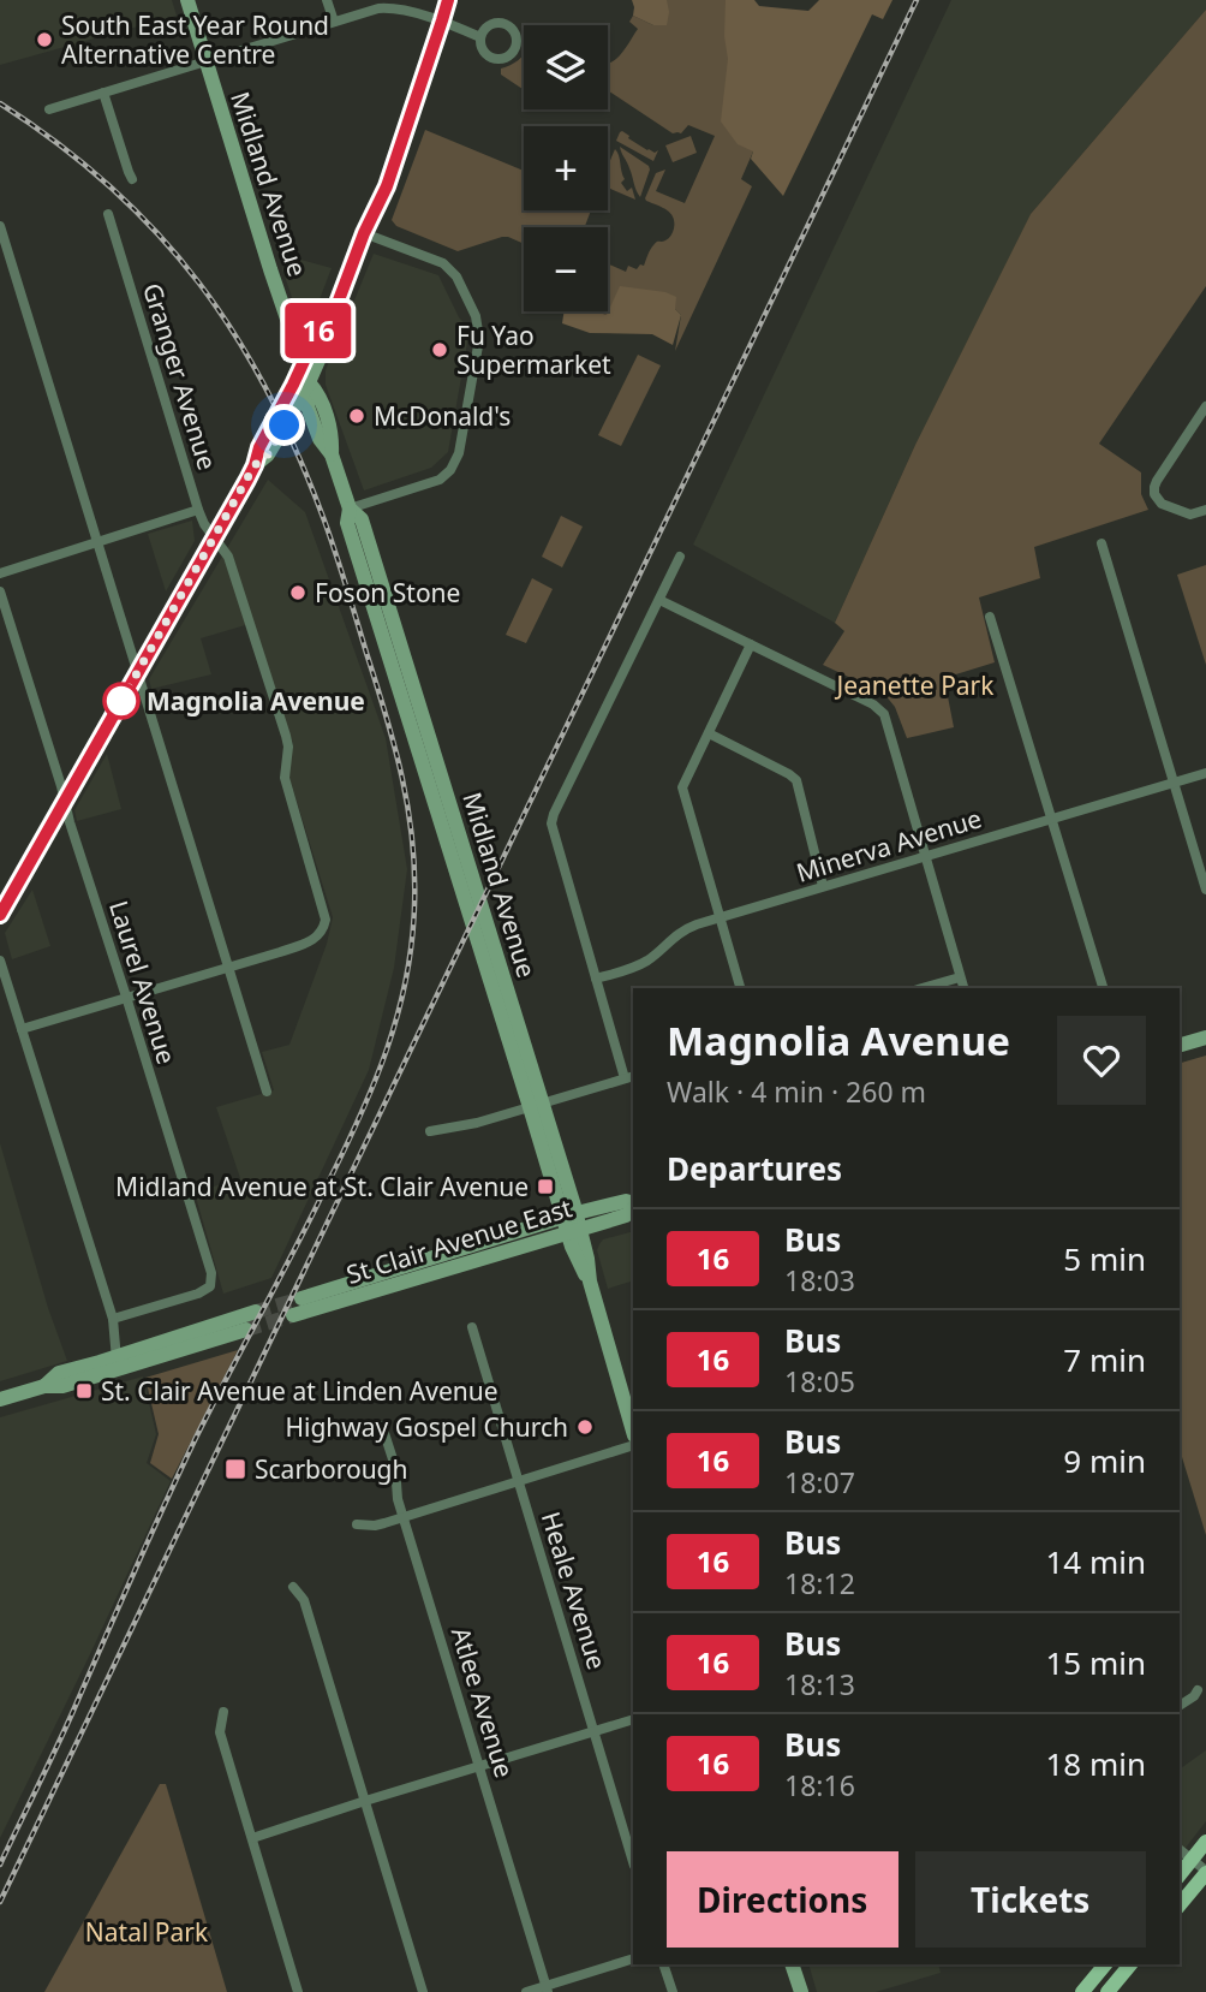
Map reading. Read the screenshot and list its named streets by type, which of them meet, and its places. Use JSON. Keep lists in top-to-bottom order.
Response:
{
  "streets": {
    "main road": ["Midland Avenue", "St Clair Avenue East"],
    "street": [
      "Granger Avenue",
      "Minerva Avenue",
      "Laurel Avenue",
      "Heale Avenue",
      "Atlee Avenue"
    ]
  },
  "crossings": [
    ["Midland Avenue", "St Clair Avenue East"]
  ],
  "parks": ["Jeanette Park", "Natal Park"],
  "places": {
    "other": [
      "South East Year Round Alternative Centre",
      "Fu Yao Supermarket",
      "McDonald's",
      "Foson Stone",
      "Magnolia Avenue",
      "Highway Gospel Church"
    ],
    "transit": ["Midland Avenue at St. Clair Avenue", "St. Clair Avenue at Linden Avenue", "Scarborough"]
  },
  "lines": ["bus line 16"],
  "page": {
    "on_map": "16",
    "map_buttons": ["+", "−"],
    "heading": [
      ["Magnolia Avenue", "Walk · 4 min · 260 m"],
      "Departures"
    ],
    "list": [
      {
        "mark": "16",
        "name": "Bus",
        "note": "18:03",
        "value": "5 min"
      },
      {
        "mark": "16",
        "name": "Bus",
        "note": "18:05",
        "value": "7 min"
      },
      {
        "mark": "16",
        "name": "Bus",
        "note": "18:07",
        "value": "9 min"
      },
      {
        "mark": "16",
        "name": "Bus",
        "note": "18:12",
        "value": "14 min"
      },
      {
        "mark": "16",
        "name": "Bus",
        "note": "18:13",
        "value": "15 min"
      },
      {
        "mark": "16",
        "name": "Bus",
        "note": "18:16",
        "value": "18 min"
      }
    ],
    "buttons": ["Directions", "Tickets"]
  }
}
